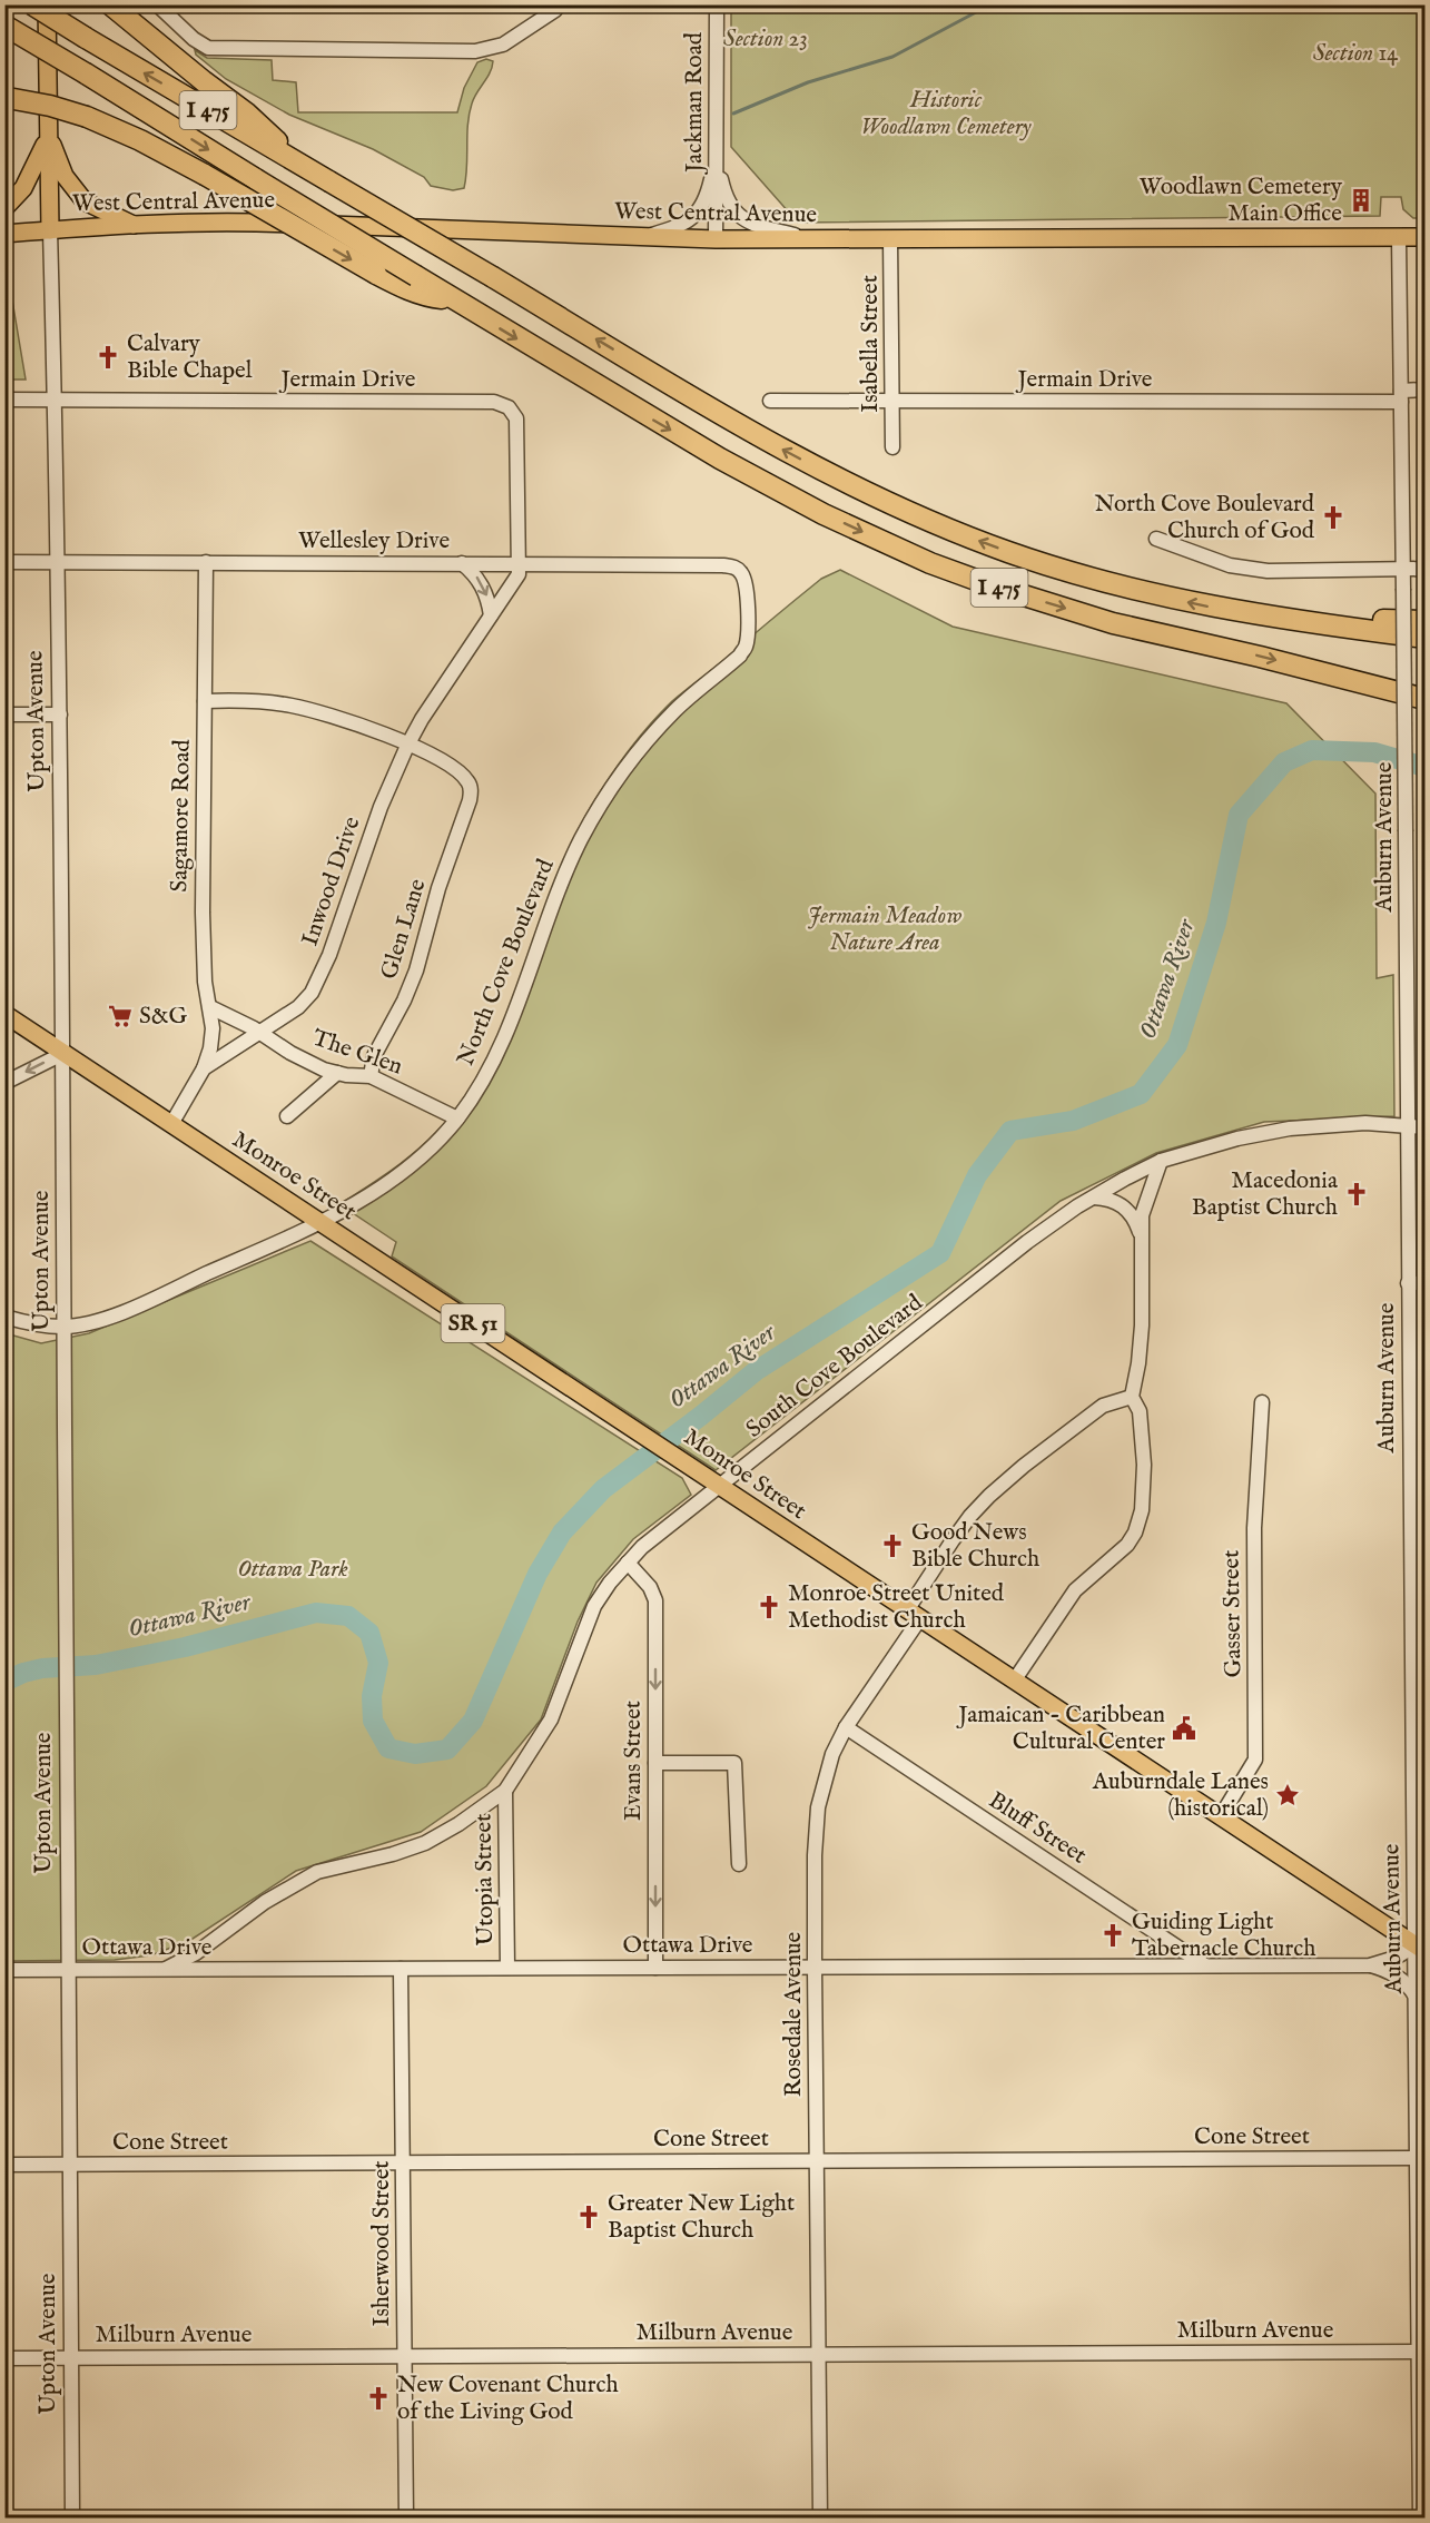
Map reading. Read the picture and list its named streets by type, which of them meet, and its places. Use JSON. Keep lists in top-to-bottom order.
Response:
{
  "streets": {
    "highway": ["I 475"],
    "main road": [
      "West Central Avenue",
      "Upton Avenue",
      "Monroe Street",
      "SR 51"
    ],
    "street": [
      "Jackman Road",
      "Isabella Street",
      "Jermain Drive",
      "Wellesley Drive",
      "Sagamore Road",
      "Auburn Avenue",
      "Inwood Drive",
      "Glen Lane",
      "North Cove Boulevard",
      "The Glen",
      "South Cove Boulevard",
      "Gasser Street",
      "Evans Street",
      "Bluff Street",
      "Utopia Street",
      "Ottawa Drive",
      "Rosedale Avenue",
      "Cone Street",
      "Isherwood Street",
      "Milburn Avenue"
    ]
  },
  "crossings": [
    ["Jackman Road", "West Central Avenue"],
    ["West Central Avenue", "Isabella Street"],
    ["West Central Avenue", "Upton Avenue"],
    ["West Central Avenue", "Auburn Avenue"],
    ["Isabella Street", "Jermain Drive"],
    ["Jermain Drive", "Upton Avenue"],
    ["Jermain Drive", "Auburn Avenue"],
    ["Jermain Drive", "Inwood Drive"],
    ["Wellesley Drive", "Upton Avenue"],
    ["Wellesley Drive", "Sagamore Road"],
    ["Wellesley Drive", "Inwood Drive"],
    ["Wellesley Drive", "North Cove Boulevard"],
    ["Upton Avenue", "North Cove Boulevard"],
    ["Upton Avenue", "Monroe Street"],
    ["Upton Avenue", "Ottawa Drive"],
    ["Upton Avenue", "Cone Street"],
    ["Upton Avenue", "Milburn Avenue"],
    ["Sagamore Road", "Inwood Drive"],
    ["Sagamore Road", "The Glen"],
    ["Auburn Avenue", "Monroe Street"],
    ["Auburn Avenue", "South Cove Boulevard"],
    ["Auburn Avenue", "Ottawa Drive"],
    ["Auburn Avenue", "Cone Street"],
    ["Auburn Avenue", "Milburn Avenue"],
    ["Inwood Drive", "Glen Lane"],
    ["Inwood Drive", "The Glen"],
    ["Inwood Drive", "Monroe Street"],
    ["Glen Lane", "The Glen"],
    ["North Cove Boulevard", "The Glen"],
    ["North Cove Boulevard", "Monroe Street"],
    ["Monroe Street", "South Cove Boulevard"],
    ["Monroe Street", "Gasser Street"],
    ["Monroe Street", "Ottawa Drive"],
    ["Monroe Street", "Rosedale Avenue"],
    ["South Cove Boulevard", "Evans Street"],
    ["South Cove Boulevard", "Utopia Street"],
    ["South Cove Boulevard", "Ottawa Drive"],
    ["Evans Street", "Ottawa Drive"],
    ["Bluff Street", "Ottawa Drive"],
    ["Bluff Street", "Rosedale Avenue"],
    ["Utopia Street", "Ottawa Drive"],
    ["Ottawa Drive", "Rosedale Avenue"],
    ["Ottawa Drive", "Isherwood Street"],
    ["Rosedale Avenue", "Cone Street"],
    ["Rosedale Avenue", "Milburn Avenue"],
    ["Cone Street", "Isherwood Street"],
    ["Isherwood Street", "Milburn Avenue"]
  ],
  "one_way": ["Evans Street"],
  "water": ["Ottawa River"],
  "parks": [
    "Section 23",
    "Section 14",
    "Historic Woodlawn Cemetery",
    "Jermain Meadow Nature Area",
    "Ottawa Park"
  ],
  "places": {
    "building": ["Woodlawn Cemetery Main Office"],
    "church": [
      "Calvary Bible Chapel",
      "North Cove Boulevard Church of God",
      "Macedonia Baptist Church",
      "Good News Bible Church",
      "Monroe Street United Methodist Church",
      "Guiding Light Tabernacle Church",
      "Greater New Light Baptist Church",
      "New Covenant Church of the Living God"
    ],
    "supermarket": ["S&G"],
    "public building": ["Jamaican - Caribbean Cultural Center"],
    "place": ["Auburndale Lanes (historical)"]
  }
}
